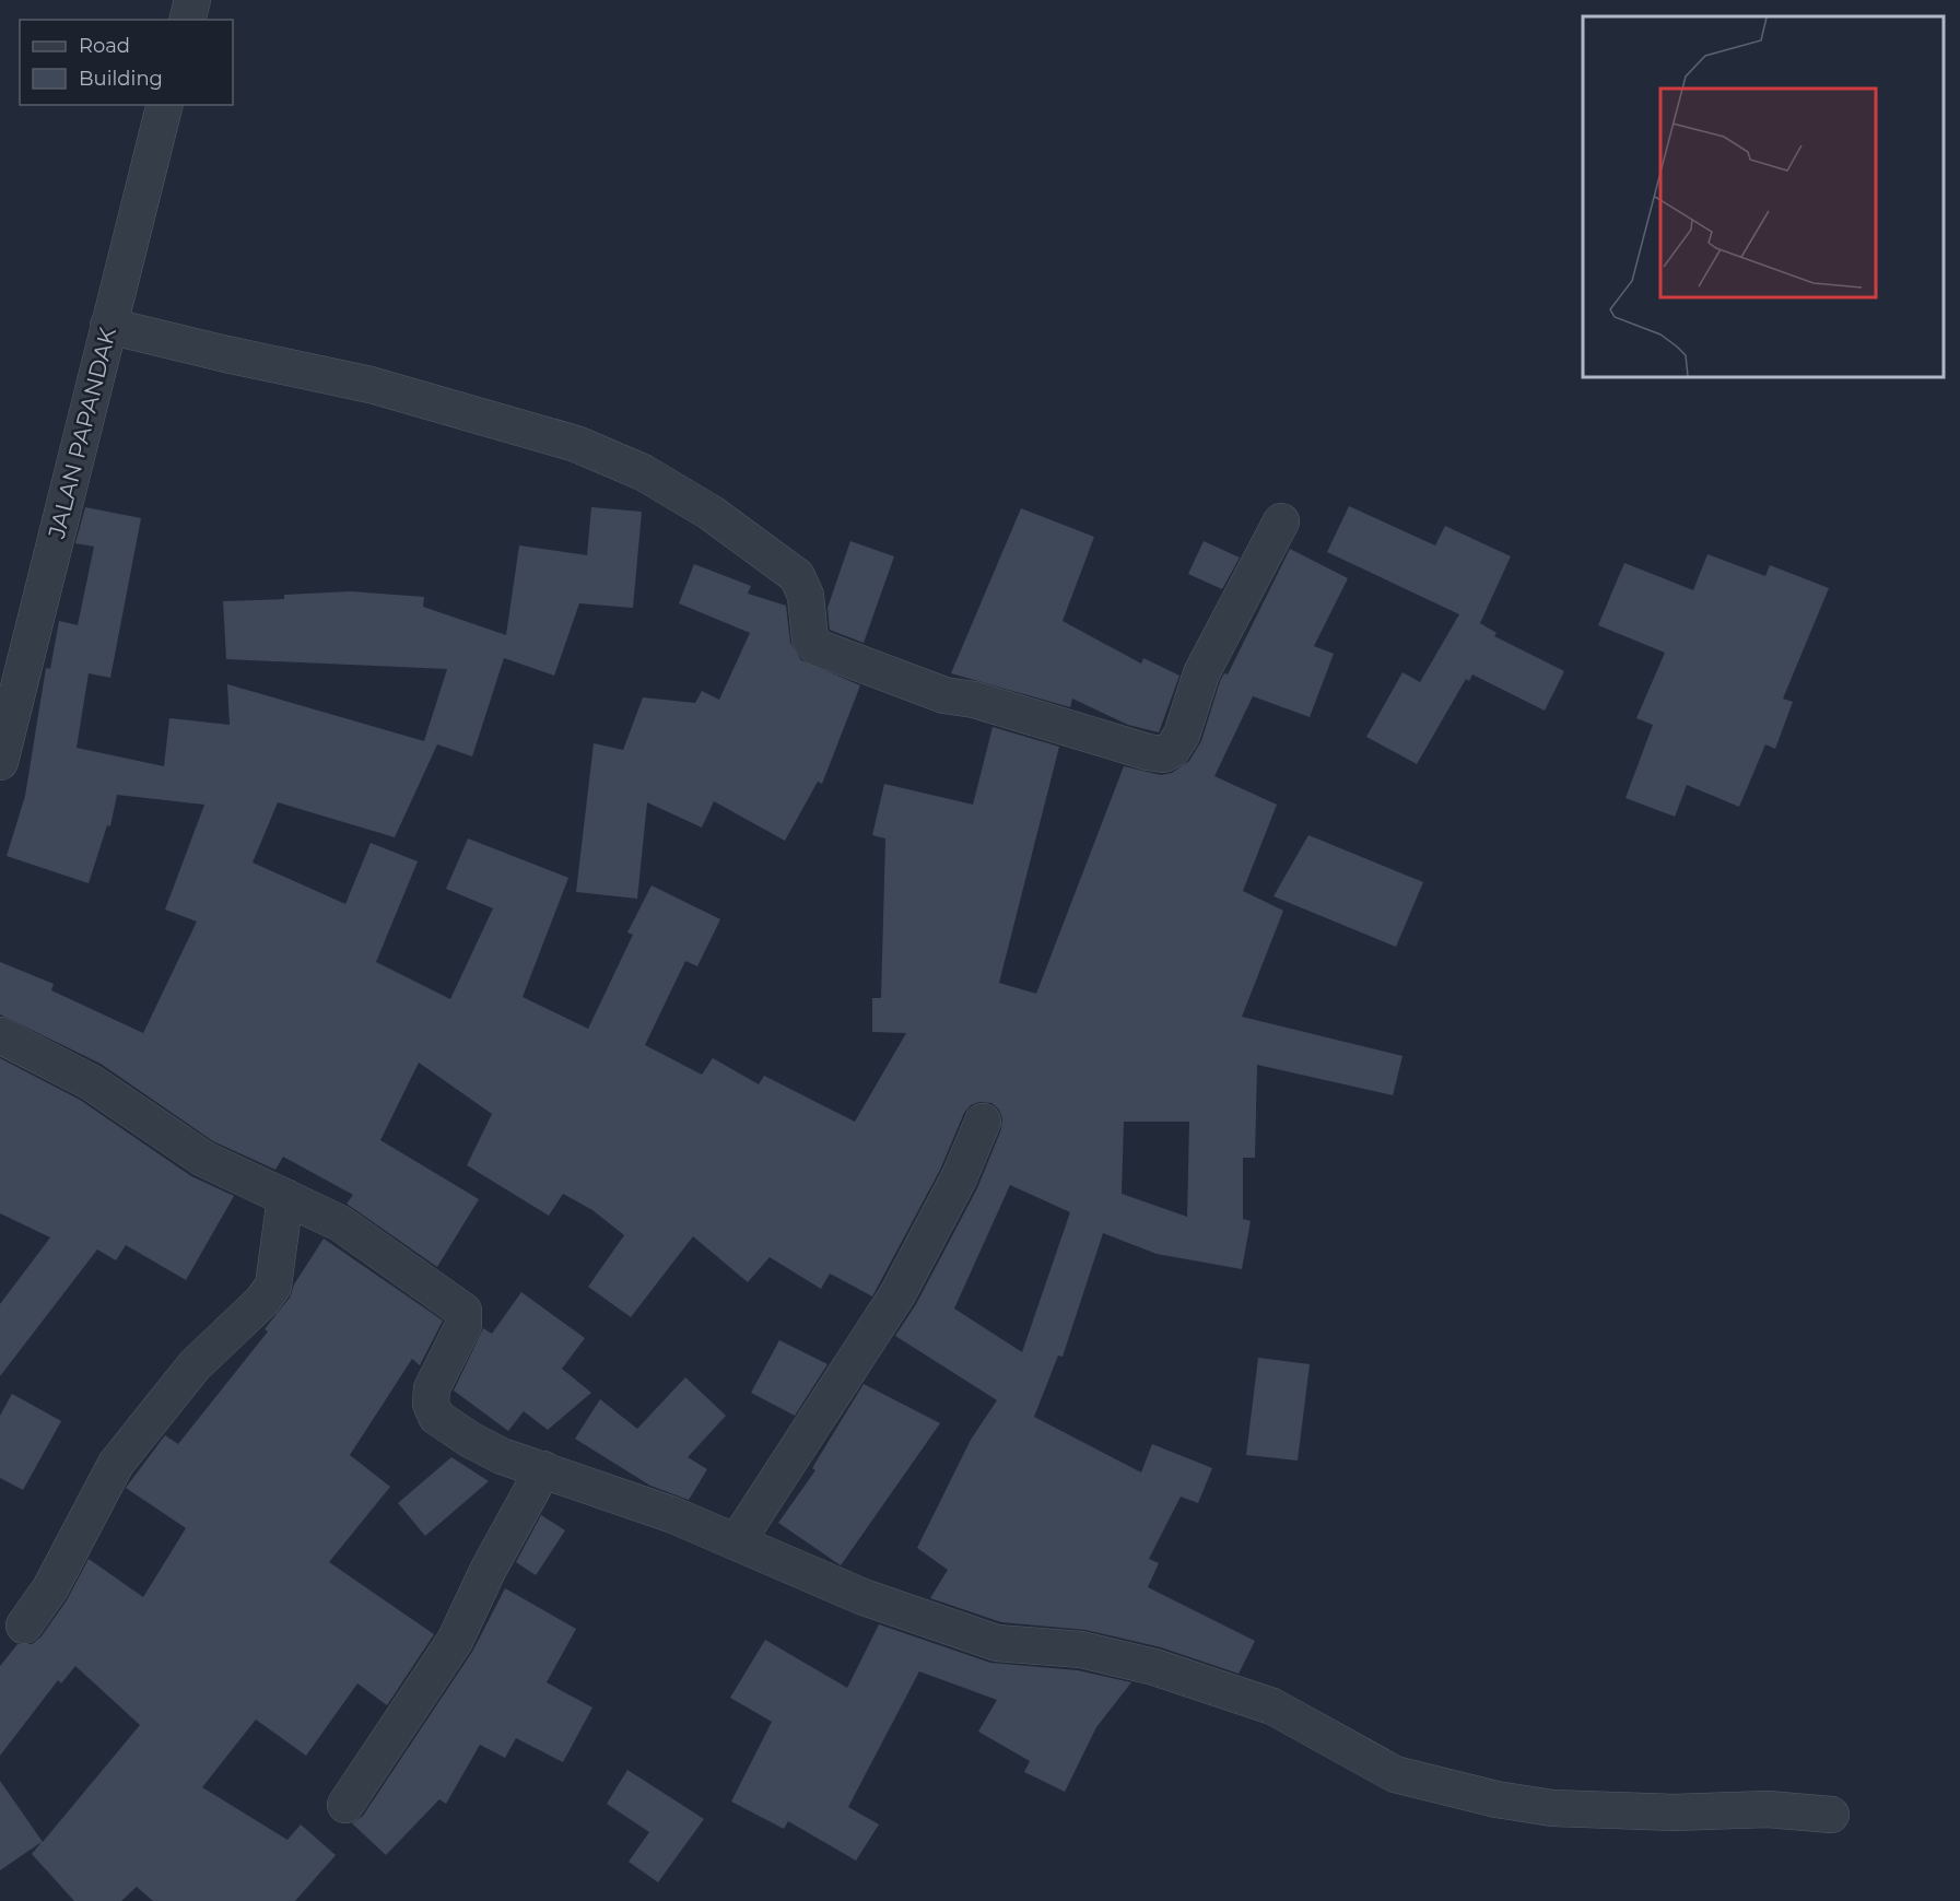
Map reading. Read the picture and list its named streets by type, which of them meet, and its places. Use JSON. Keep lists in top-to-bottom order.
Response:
{
  "streets": {
    "street": ["JALAN PAPANDAK"]
  },
  "legend": ["Road", "Building"]
}
